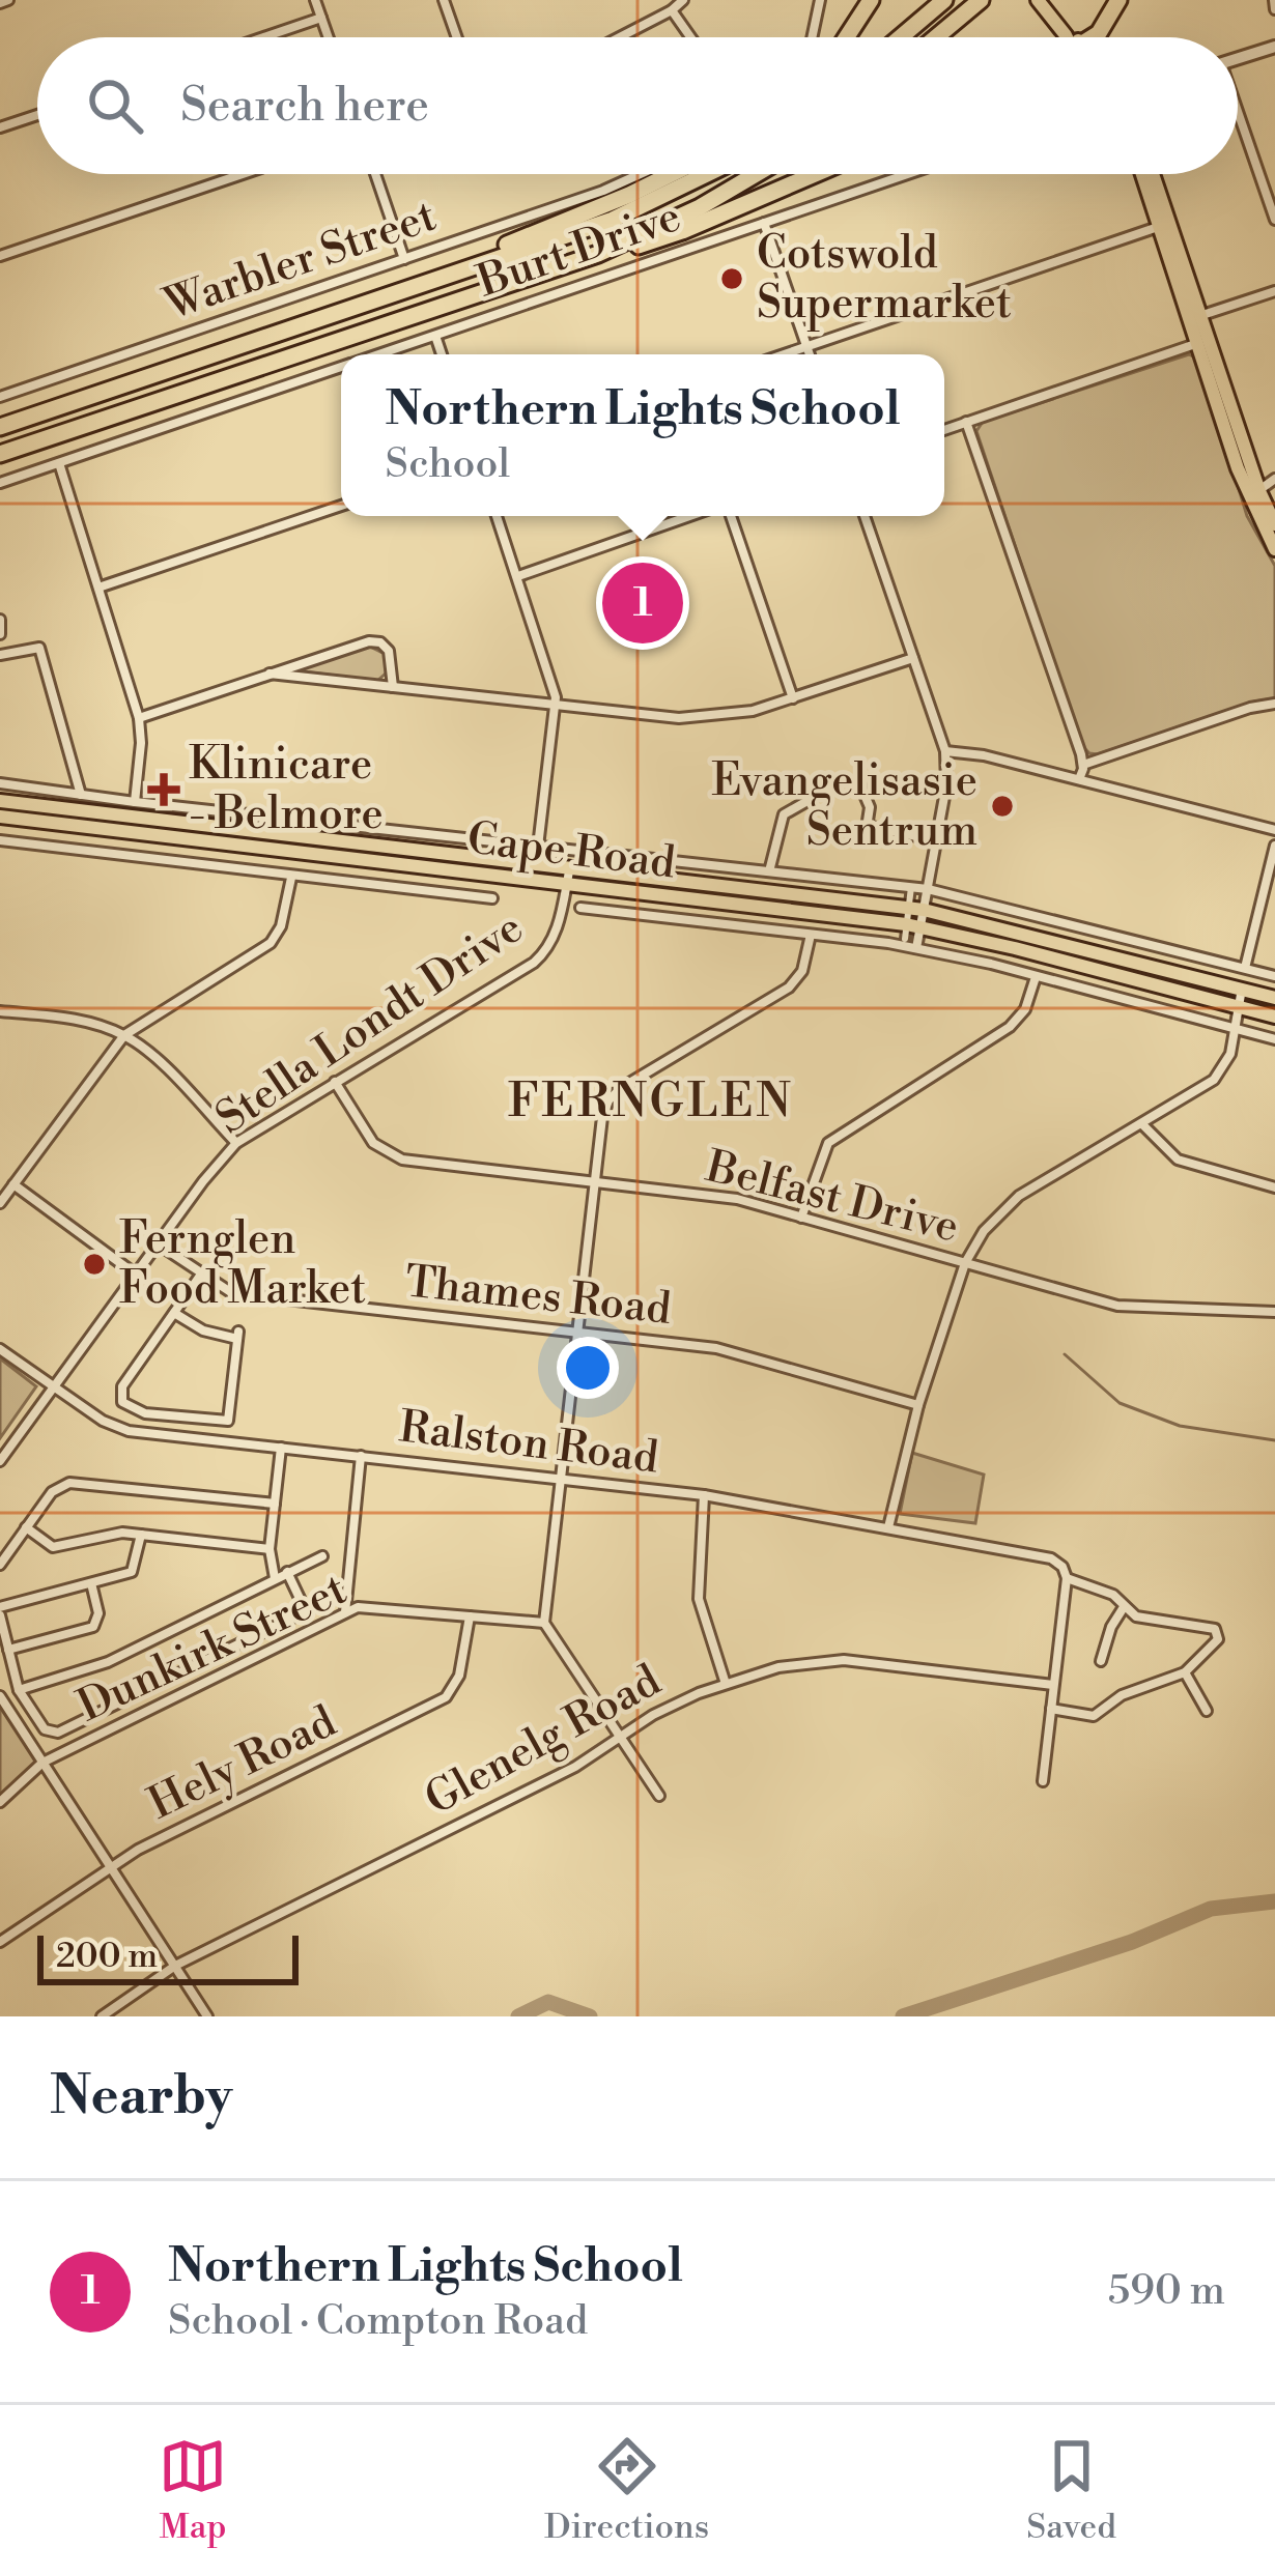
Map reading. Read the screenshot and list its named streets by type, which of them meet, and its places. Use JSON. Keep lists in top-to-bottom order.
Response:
{
  "streets": {
    "main road": ["Cape Road"],
    "street": [
      "Burt Drive",
      "Warbler Street",
      "Stella Londt Drive",
      "Belfast Drive",
      "Thames Road",
      "Ralston Road",
      "Dunkirk Street",
      "Glenelg Road",
      "Hely Road"
    ]
  },
  "crossings": [
    ["Cape Road", "Stella Londt Drive"],
    ["Stella Londt Drive", "Belfast Drive"],
    ["Stella Londt Drive", "Thames Road"],
    ["Stella Londt Drive", "Ralston Road"],
    ["Dunkirk Street", "Hely Road"]
  ],
  "districts": ["FERNGLEN"],
  "places": {
    "other": ["Cotswold Supermarket", "Evangelisasie Sentrum", "Fernglen Food Market"],
    "health": ["Klinicare - Belmore"]
  },
  "scale_bar": "200 m",
  "page": {
    "search": "Search here",
    "popup": ["Northern Lights School", "School"],
    "pins": "1",
    "scale": "200 m",
    "heading": "Nearby",
    "list": [
      {
        "mark": "1",
        "name": "Northern Lights School",
        "note": "School · Compton Road",
        "value": "590 m"
      }
    ],
    "nav": ["Map", "Directions", "Saved"]
  }
}
